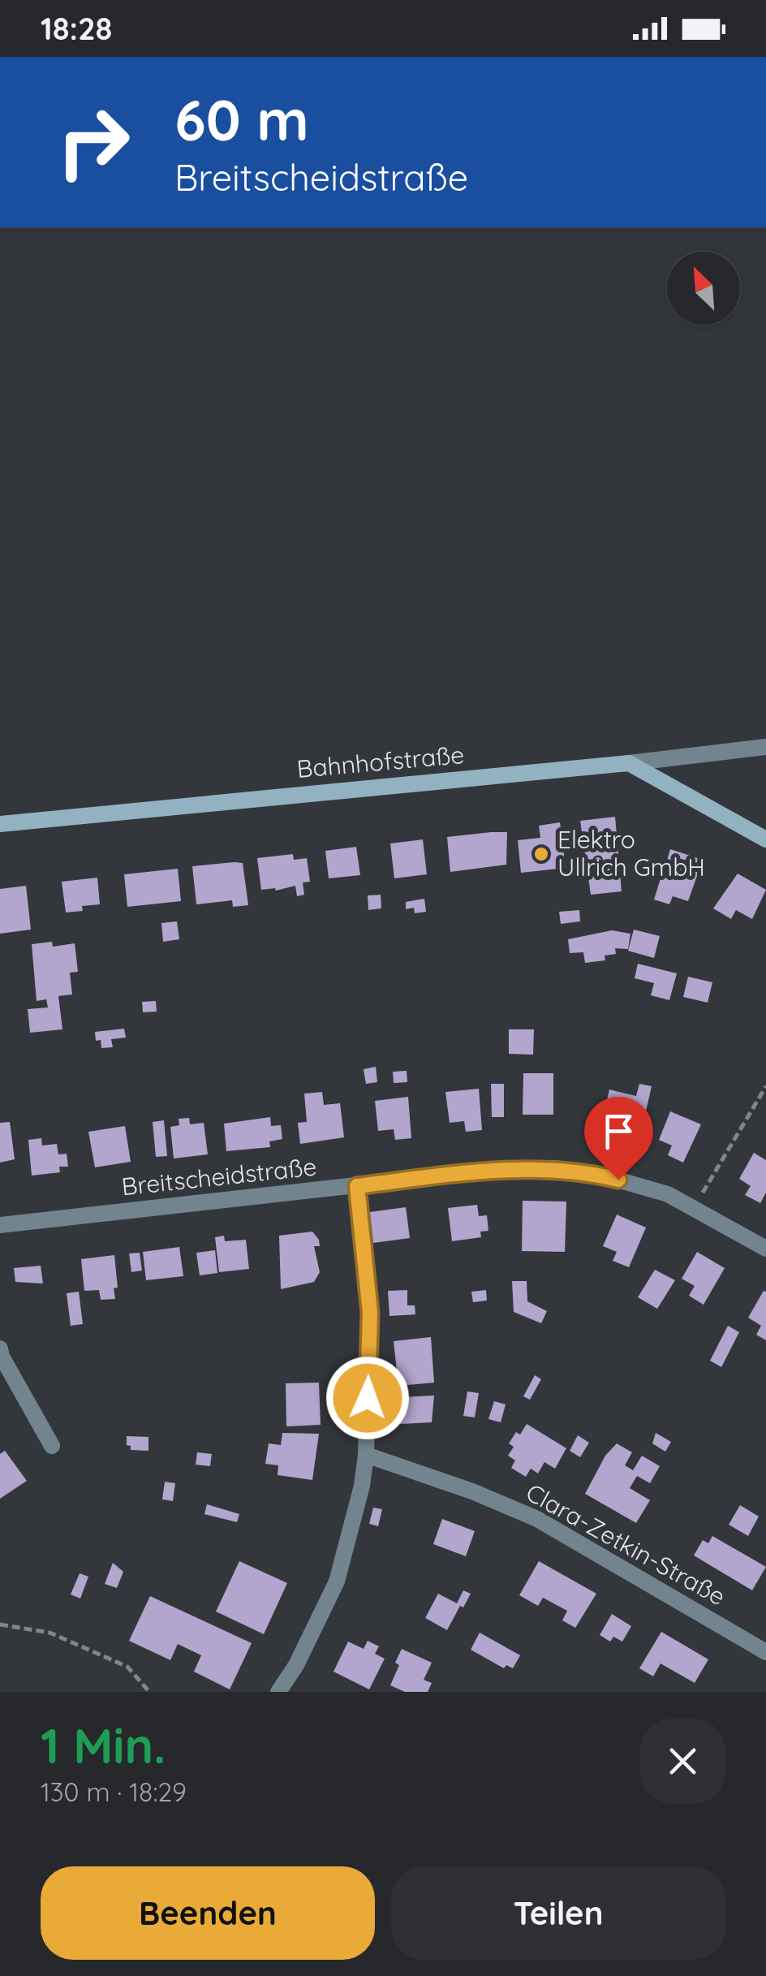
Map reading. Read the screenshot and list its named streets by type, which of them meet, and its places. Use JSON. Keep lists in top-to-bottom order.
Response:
{
  "streets": {
    "main road": ["Bahnhofstraße"],
    "street": ["Breitscheidstraße", "Clara-Zetkin-Straße"]
  },
  "places": ["Elektro Ullrich GmbH"],
  "north": "top left",
  "page": {
    "status": "18:28",
    "turn": ["60 m", "Breitscheidstraße"],
    "heading": ["1 Min.", "130 m · 18:29"],
    "buttons": ["Beenden", "Teilen"]
  }
}
